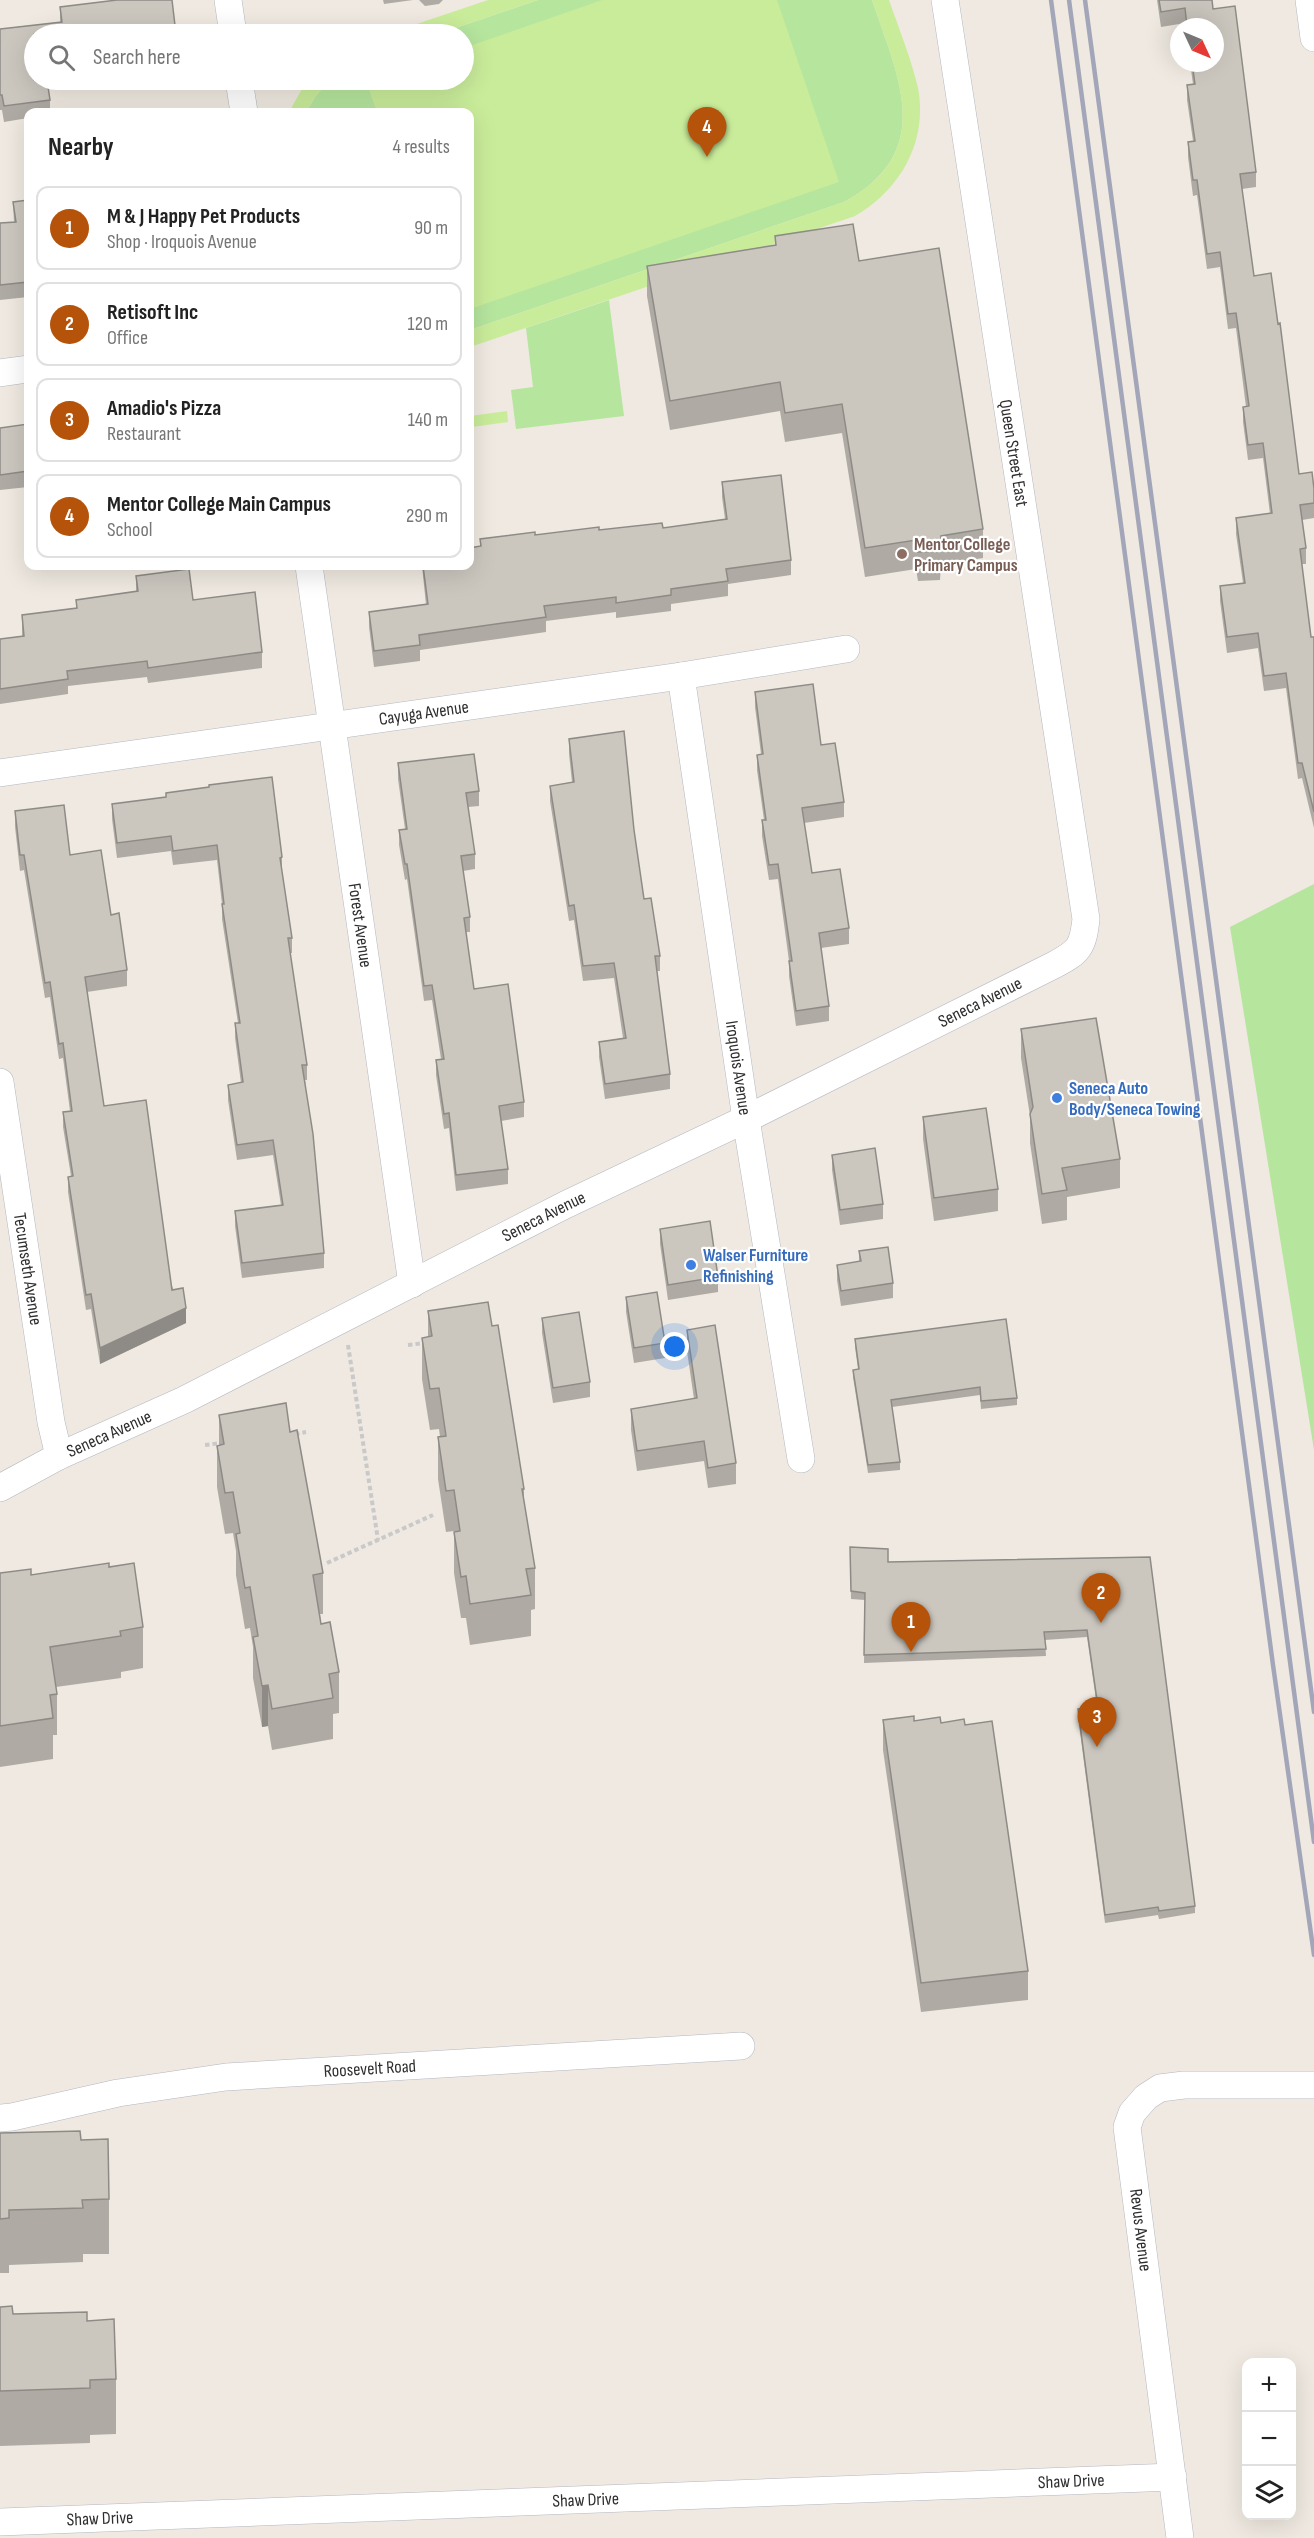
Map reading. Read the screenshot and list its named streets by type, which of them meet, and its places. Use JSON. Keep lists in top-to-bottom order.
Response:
{
  "streets": {
    "street": [
      "Queen Street East",
      "Cayuga Avenue",
      "Forest Avenue",
      "Seneca Avenue",
      "Iroquois Avenue",
      "Tecumseth Avenue",
      "Roosevelt Road",
      "Revus Avenue",
      "Shaw Drive"
    ]
  },
  "crossings": [
    ["Queen Street East", "Seneca Avenue"],
    ["Cayuga Avenue", "Forest Avenue"],
    ["Cayuga Avenue", "Iroquois Avenue"],
    ["Forest Avenue", "Seneca Avenue"],
    ["Seneca Avenue", "Iroquois Avenue"],
    ["Seneca Avenue", "Tecumseth Avenue"],
    ["Revus Avenue", "Shaw Drive"]
  ],
  "places": ["Mentor College Primary Campus", "Seneca Auto Body/Seneca Towing", "Walser Furniture Refinishing"],
  "north": "bottom right",
  "page": {
    "search": "Search here",
    "pins": [
      "4",
      "2",
      "1",
      "3"
    ],
    "heading": ["Nearby", "4 results"],
    "list": [
      {
        "mark": "1",
        "name": "M & J Happy Pet Products",
        "note": "Shop · Iroquois Avenue",
        "value": "90 m"
      },
      {
        "mark": "2",
        "name": "Retisoft Inc",
        "note": "Office",
        "value": "120 m"
      },
      {
        "mark": "3",
        "name": "Amadio's Pizza",
        "note": "Restaurant",
        "value": "140 m"
      },
      {
        "mark": "4",
        "name": "Mentor College Main Campus",
        "note": "School",
        "value": "290 m"
      }
    ],
    "map_buttons": ["+", "−"]
  }
}
